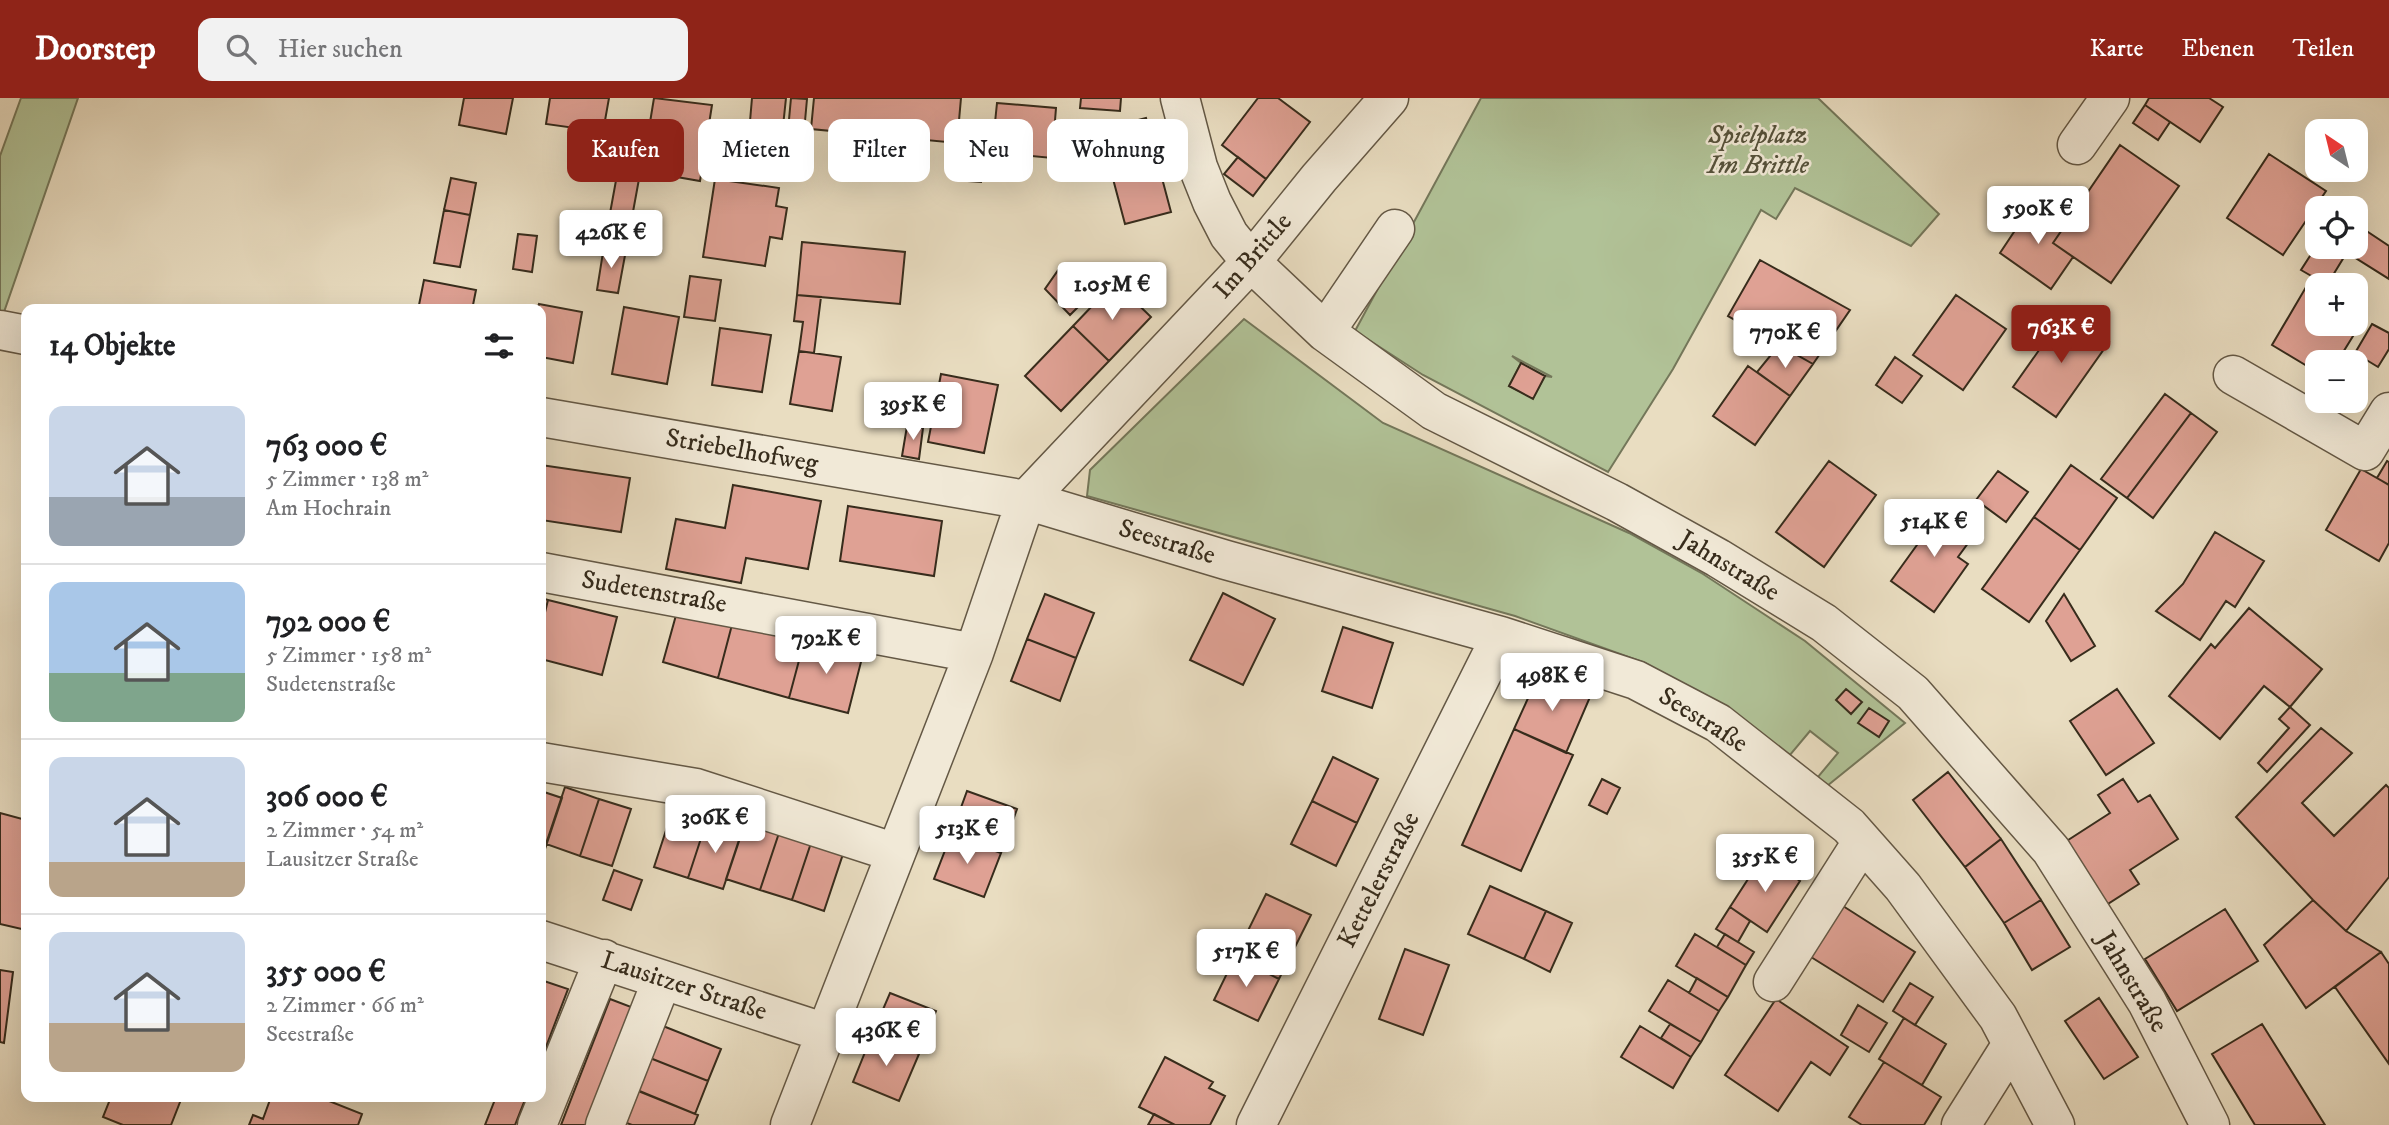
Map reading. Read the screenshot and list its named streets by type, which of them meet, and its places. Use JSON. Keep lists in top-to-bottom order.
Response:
{
  "streets": {
    "street": [
      "Im Brittle",
      "Striebelhofweg",
      "Seestraße",
      "Jahnstraße",
      "Sudetenstraße",
      "Kettelerstraße",
      "Lausitzer Straße"
    ]
  },
  "crossings": [
    ["Im Brittle", "Striebelhofweg"],
    ["Im Brittle", "Seestraße"],
    ["Im Brittle", "Jahnstraße"],
    ["Striebelhofweg", "Seestraße"],
    ["Seestraße", "Kettelerstraße"]
  ],
  "parks": ["Spielplatz Im Brittle"],
  "north": "top left",
  "page": {
    "header": "Doorstep",
    "search": "Hier suchen",
    "nav": ["Karte", "Ebenen", "Teilen"],
    "map_buttons": ["+", "−"],
    "chip": [
      "Kaufen",
      "Mieten",
      "Filter",
      "Neu",
      "Wohnung"
    ],
    "price": [
      "590K €",
      "426K €",
      "1.05M €",
      "763K €",
      "770K €",
      "395K €",
      "514K €",
      "792K €",
      "498K €",
      "306K €",
      "513K €",
      "355K €",
      "517K €",
      "436K €"
    ],
    "heading": "14 Objekte",
    "list": [
      {
        "name": "763 000 €",
        "note": "5 Zimmer · 138 m² · Am Hochrain"
      },
      {
        "name": "792 000 €",
        "note": "5 Zimmer · 158 m² · Sudetenstraße"
      },
      {
        "name": "306 000 €",
        "note": "2 Zimmer · 54 m² · Lausitzer Straße"
      },
      {
        "name": "355 000 €",
        "note": "2 Zimmer · 66 m² · Seestraße"
      }
    ]
  }
}
